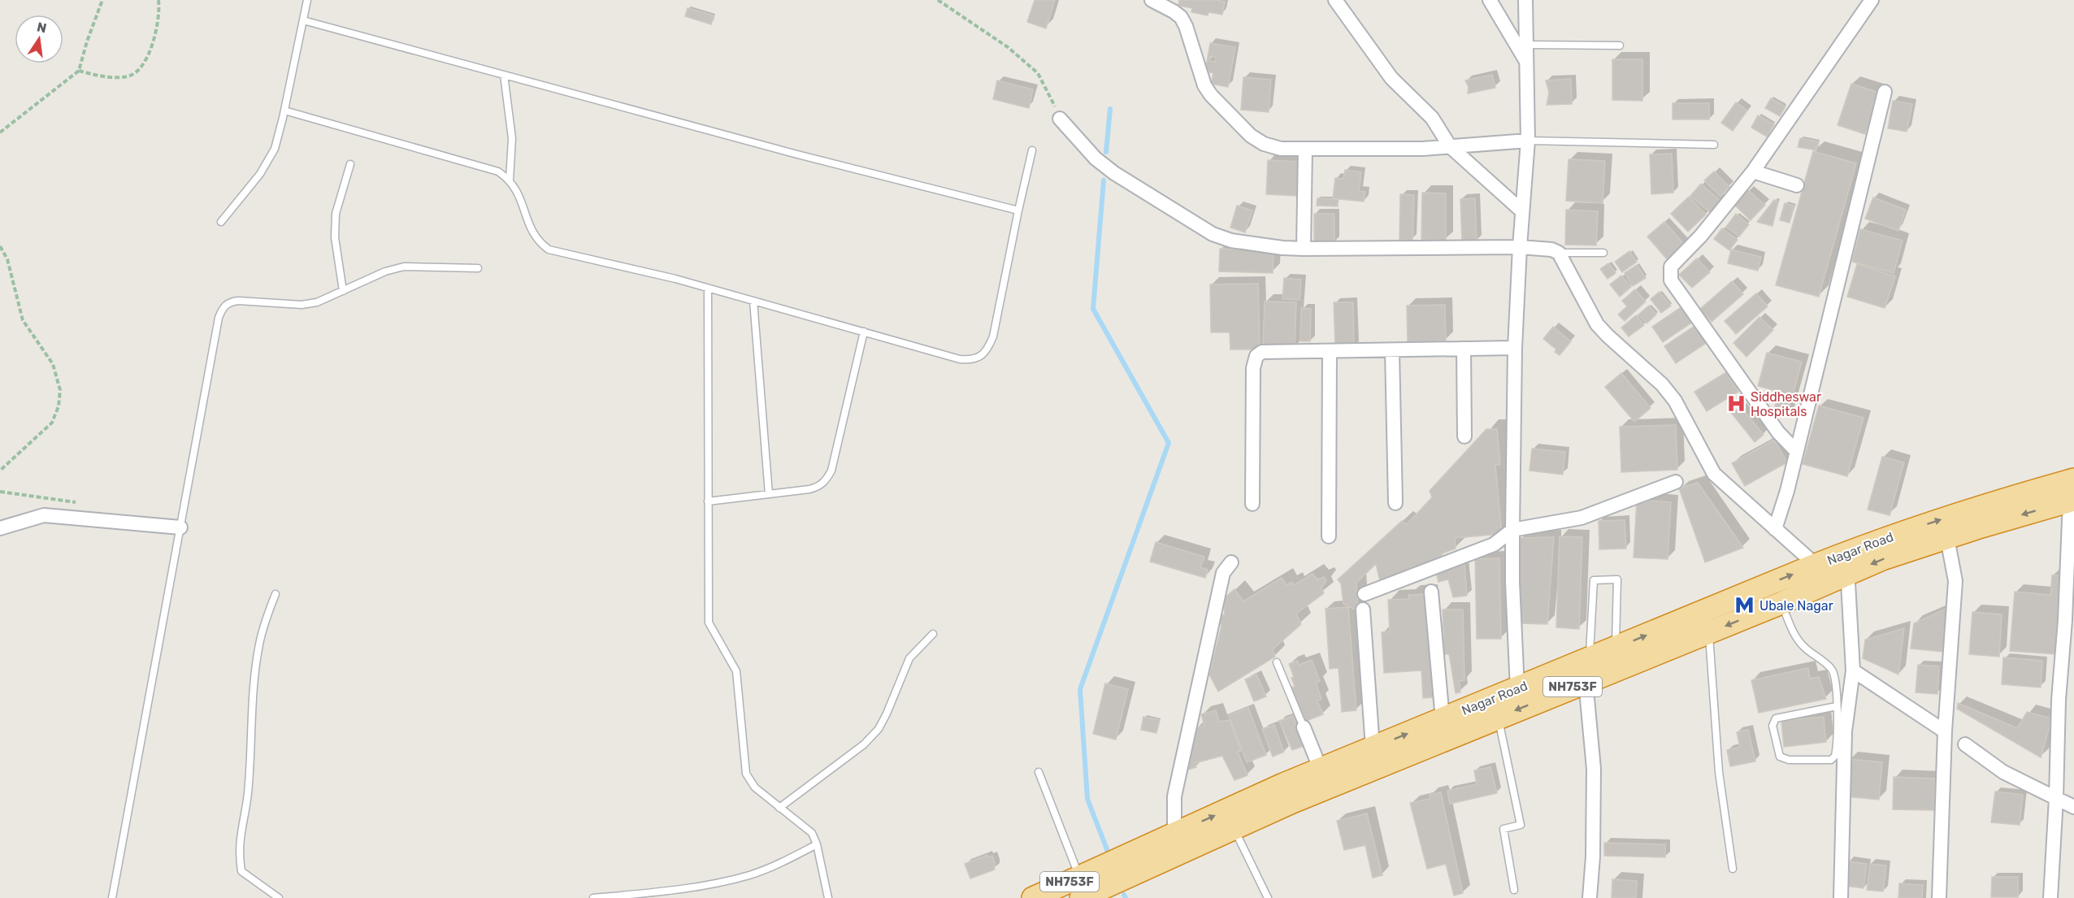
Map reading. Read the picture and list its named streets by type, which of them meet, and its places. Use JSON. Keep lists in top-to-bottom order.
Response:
{
  "streets": {
    "highway": ["Nagar Road", "NH753F"]
  },
  "places": {
    "hospital": ["Siddheswar Hospitals"],
    "metro station": ["Ubale Nagar"]
  },
  "north": "top"
}
